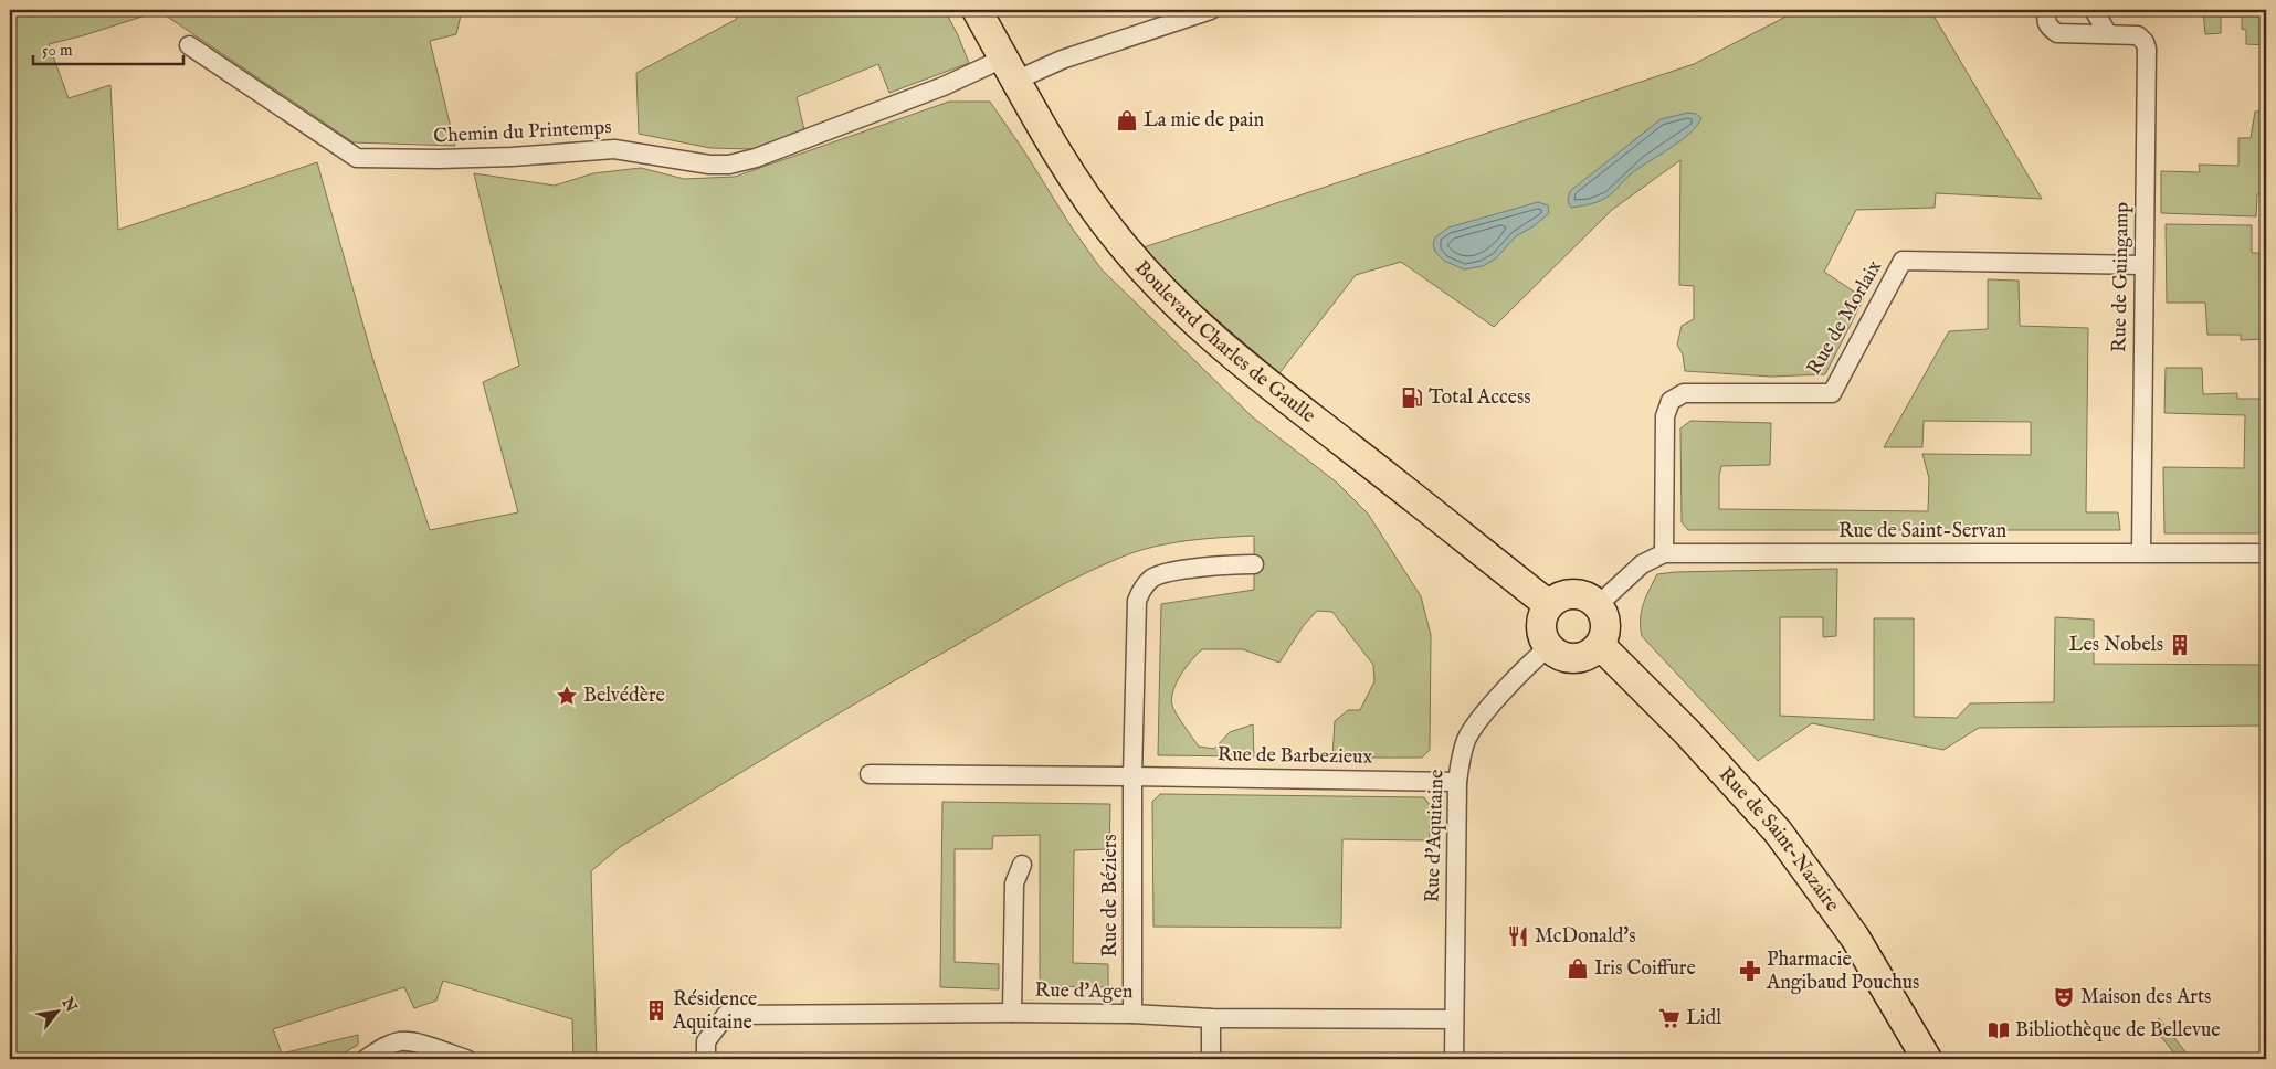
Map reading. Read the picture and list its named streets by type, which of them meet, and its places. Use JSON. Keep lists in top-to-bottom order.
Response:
{
  "streets": {
    "main road": ["Boulevard Charles de Gaulle", "Rue de Saint-Nazaire"],
    "street": [
      "Chemin du Printemps",
      "Rue de Guingamp",
      "Rue de Morlaix",
      "Rue de Saint-Servan",
      "Rue de Barbezieux",
      "Rue d'Aquitaine",
      "Rue de Béziers",
      "Rue d'Agen"
    ]
  },
  "crossings": [
    ["Chemin du Printemps", "Boulevard Charles de Gaulle"],
    ["Rue de Guingamp", "Rue de Morlaix"],
    ["Rue de Guingamp", "Rue de Saint-Servan"],
    ["Rue de Morlaix", "Rue de Saint-Servan"],
    ["Boulevard Charles de Gaulle", "Rue de Saint-Servan"],
    ["Boulevard Charles de Gaulle", "Rue d'Aquitaine"],
    ["Boulevard Charles de Gaulle", "Rue de Saint-Nazaire"],
    ["Rue de Saint-Servan", "Rue d'Aquitaine"],
    ["Rue de Saint-Servan", "Rue de Saint-Nazaire"],
    ["Rue de Barbezieux", "Rue d'Aquitaine"],
    ["Rue de Barbezieux", "Rue de Béziers"],
    ["Rue d'Aquitaine", "Rue de Saint-Nazaire"],
    ["Rue d'Aquitaine", "Rue d'Agen"],
    ["Rue de Béziers", "Rue d'Agen"]
  ],
  "places": {
    "shop": ["La mie de pain", "Iris Coiffure"],
    "fuel station": ["Total Access"],
    "building": ["Les Nobels", "Résidence Aquitaine"],
    "place": ["Belvédère"],
    "restaurant": ["McDonald's"],
    "pharmacy": ["Pharmacie Angibaud Pouchus"],
    "theatre": ["Maison des Arts"],
    "supermarket": ["Lidl"],
    "library": ["Bibliothèque de Bellevue"]
  },
  "scale_bar": "50 m",
  "north": "top right"
}
